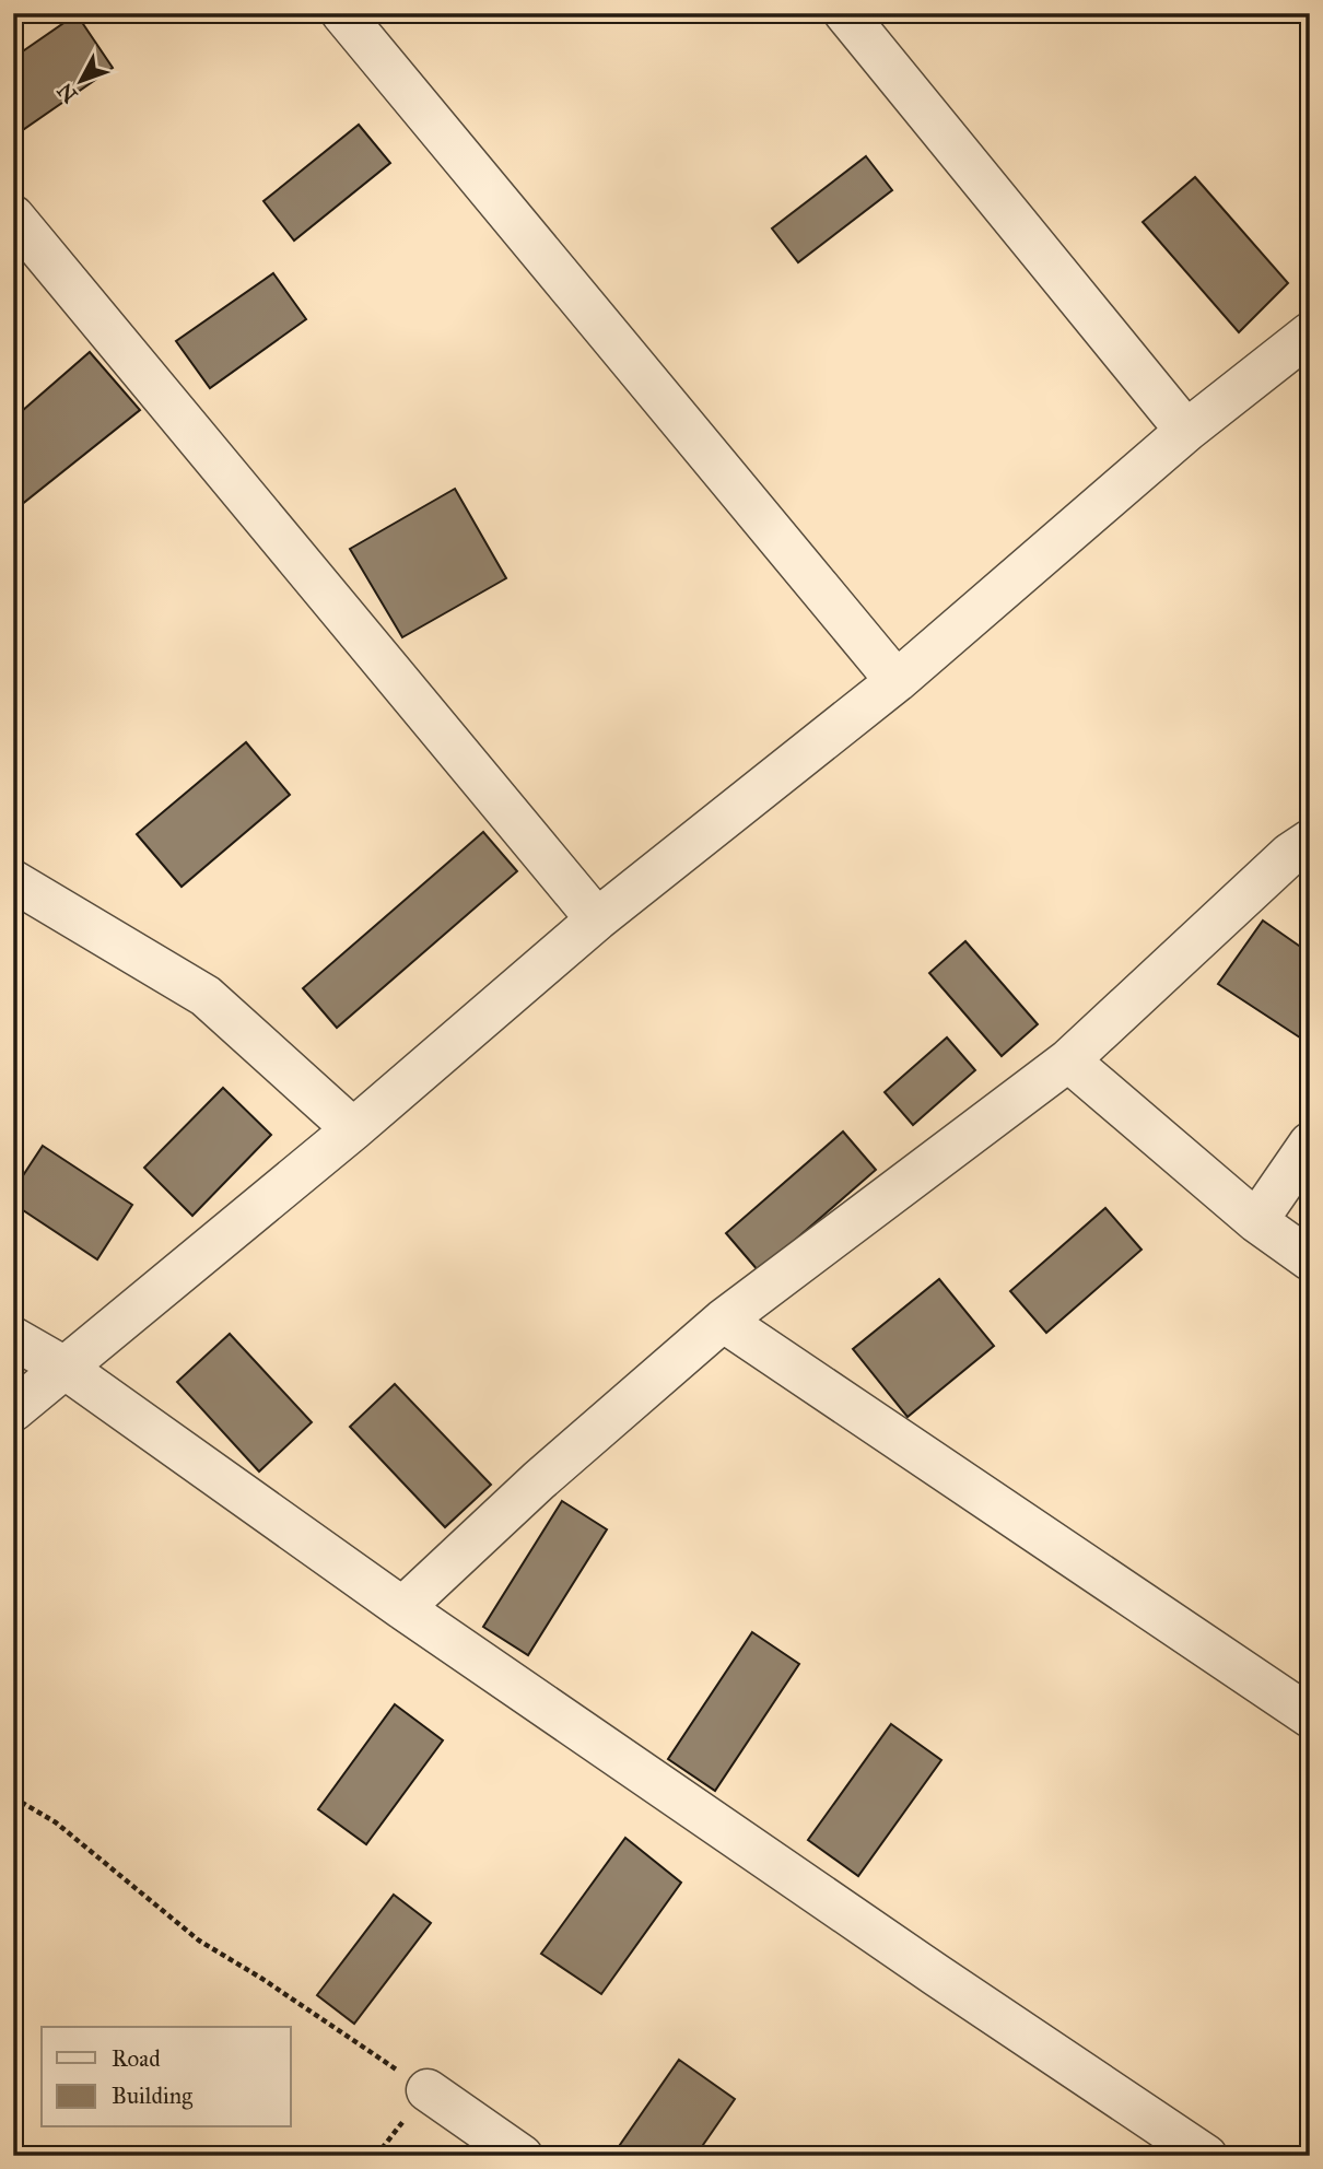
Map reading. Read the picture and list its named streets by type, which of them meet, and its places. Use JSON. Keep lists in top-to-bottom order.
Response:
{
  "legend": ["Road", "Building"],
  "north": "bottom left"
}
